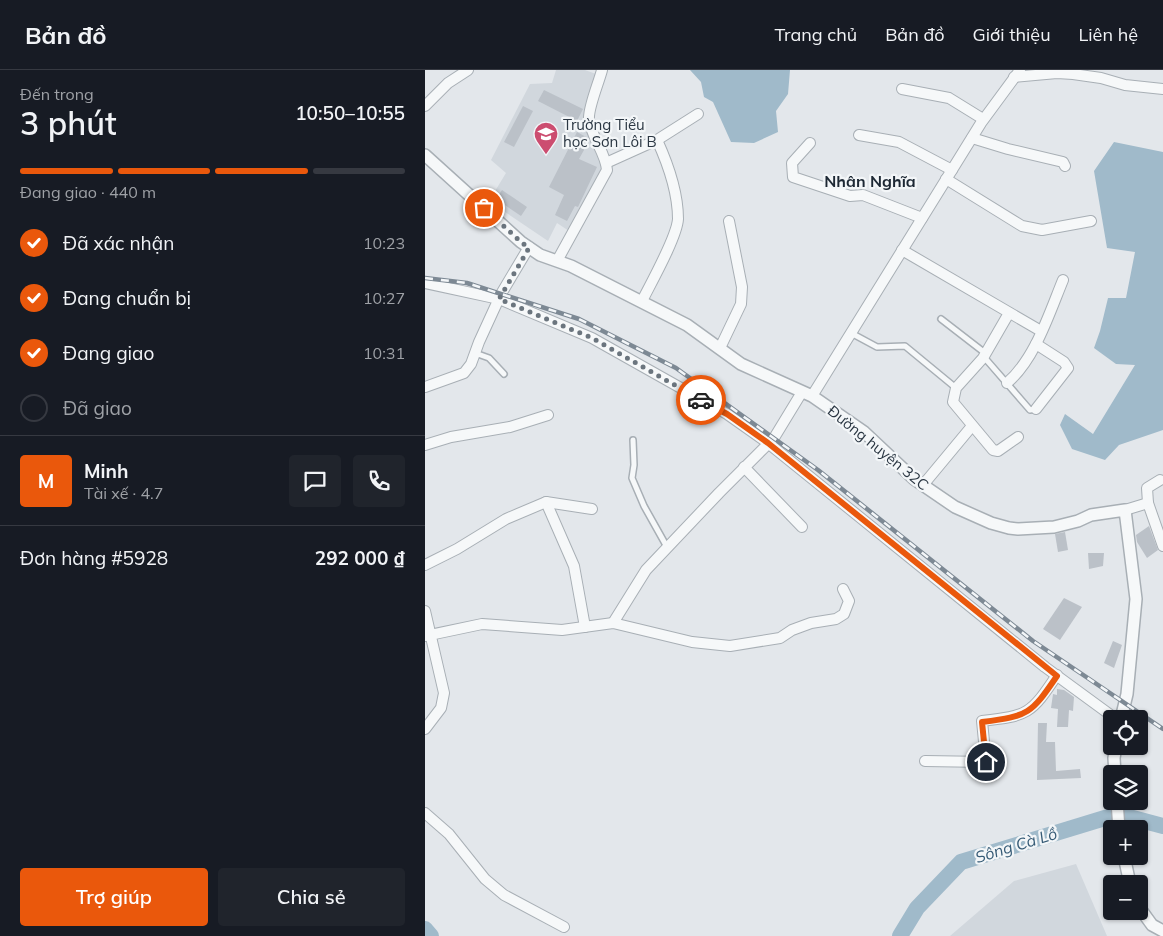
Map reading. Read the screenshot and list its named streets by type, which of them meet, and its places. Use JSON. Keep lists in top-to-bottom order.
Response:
{
  "streets": {
    "street": ["Đường huyện 32C"]
  },
  "districts": ["Nhân Nghĩa"],
  "water": ["Sông Cà Lồ"],
  "places": {
    "school or university": ["Trường Tiểu học Sơn Lôi B"]
  },
  "page": {
    "header": "Bản đồ",
    "nav": [
      "Trang chủ",
      "Bản đồ",
      "Giới thiệu",
      "Liên hệ"
    ],
    "heading": ["3 phút", "Đến trong", "10:50–10:55"],
    "panel": [
      "Minh",
      "Tài xế · 4.7",
      "Đơn hàng #5928",
      "292 000 ₫"
    ],
    "bar": "Đang giao · 440 m",
    "list": [
      ["Đã xác nhận", "10:23"],
      ["Đang chuẩn bị", "10:27"],
      ["Đang giao", "10:31"],
      "Đã giao"
    ],
    "round": "M",
    "map_buttons": ["+", "−"],
    "buttons": ["Trợ giúp", "Chia sẻ"]
  }
}
